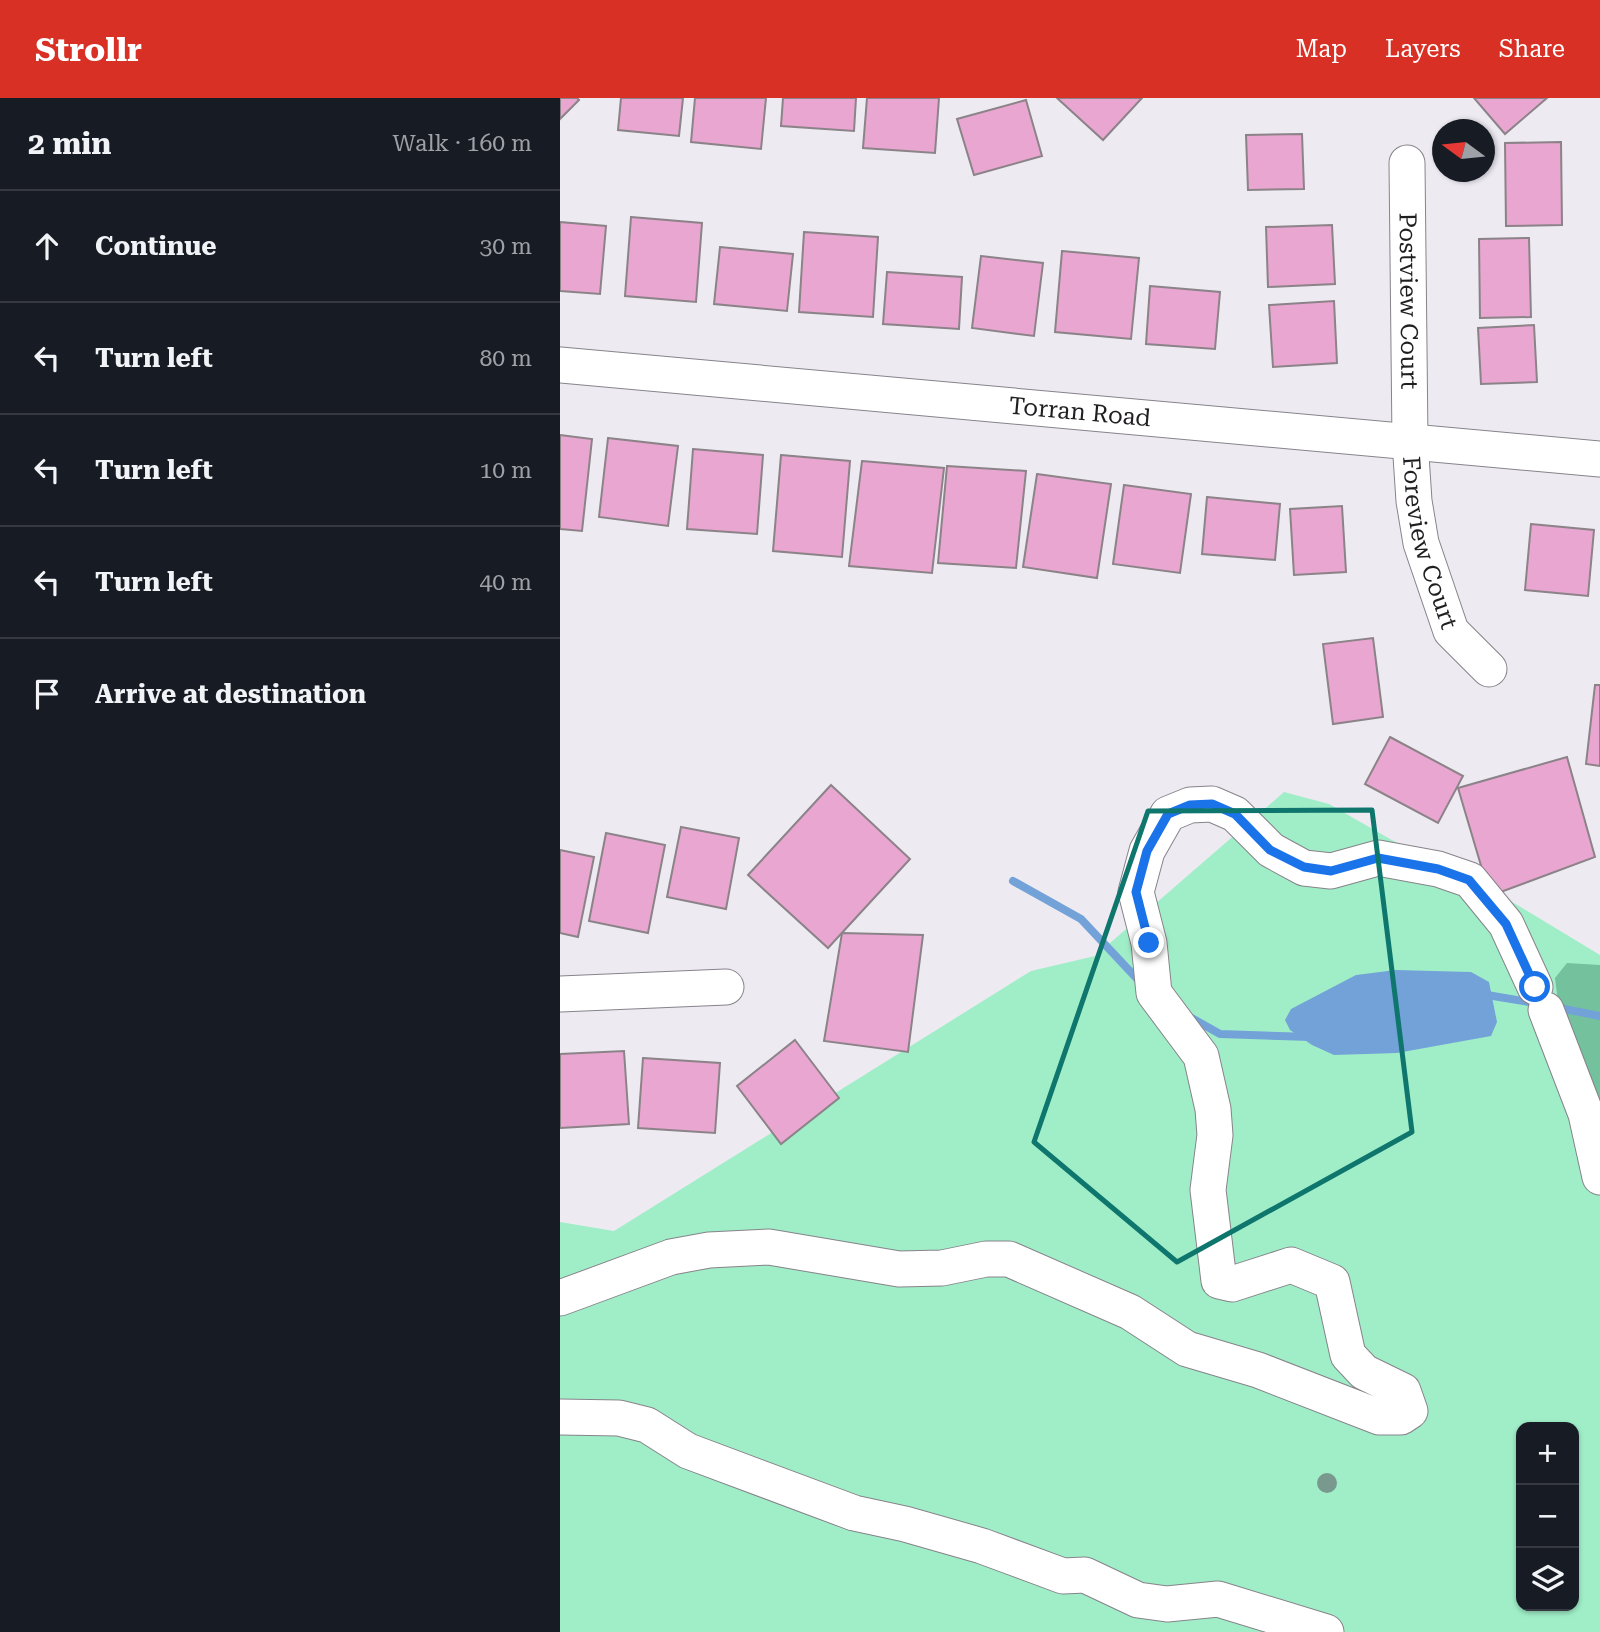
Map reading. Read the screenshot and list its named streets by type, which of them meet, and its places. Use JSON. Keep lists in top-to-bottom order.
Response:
{
  "streets": {
    "street": ["Postview Court", "Torran Road", "Foreview Court"]
  },
  "crossings": [
    ["Postview Court", "Torran Road"],
    ["Postview Court", "Foreview Court"],
    ["Torran Road", "Foreview Court"]
  ],
  "north": "left",
  "page": {
    "header": "Strollr",
    "nav": ["Map", "Layers", "Share"],
    "heading": ["2 min", "Walk · 160 m"],
    "list": [
      ["Continue", "30 m"],
      ["Turn left", "80 m"],
      ["Turn left", "10 m"],
      ["Turn left", "40 m"],
      "Arrive at destination"
    ],
    "map_buttons": ["+", "−"]
  }
}
